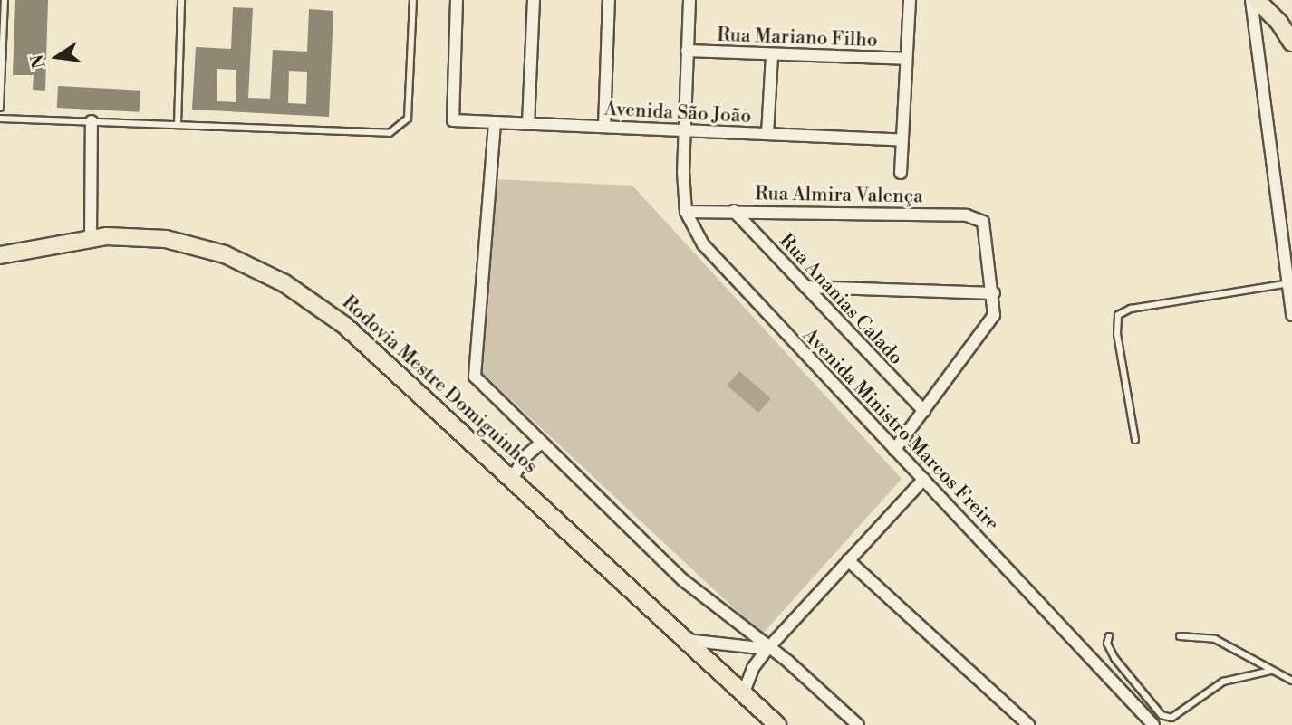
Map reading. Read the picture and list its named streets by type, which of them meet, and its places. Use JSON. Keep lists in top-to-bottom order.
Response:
{
  "streets": {
    "main road": ["Rodovia Mestre Domiguinhos"],
    "street": [
      "Rua Mariano Filho",
      "Avenida São João",
      "Rua Almira Valença",
      "Rua Ananias Calado",
      "Avenida Ministro Marcos Freire"
    ]
  },
  "crossings": [
    ["Rua Mariano Filho", "Avenida Ministro Marcos Freire"],
    ["Avenida São João", "Avenida Ministro Marcos Freire"],
    ["Rua Almira Valença", "Rua Ananias Calado"],
    ["Rua Almira Valença", "Avenida Ministro Marcos Freire"]
  ],
  "north": "left"
}
